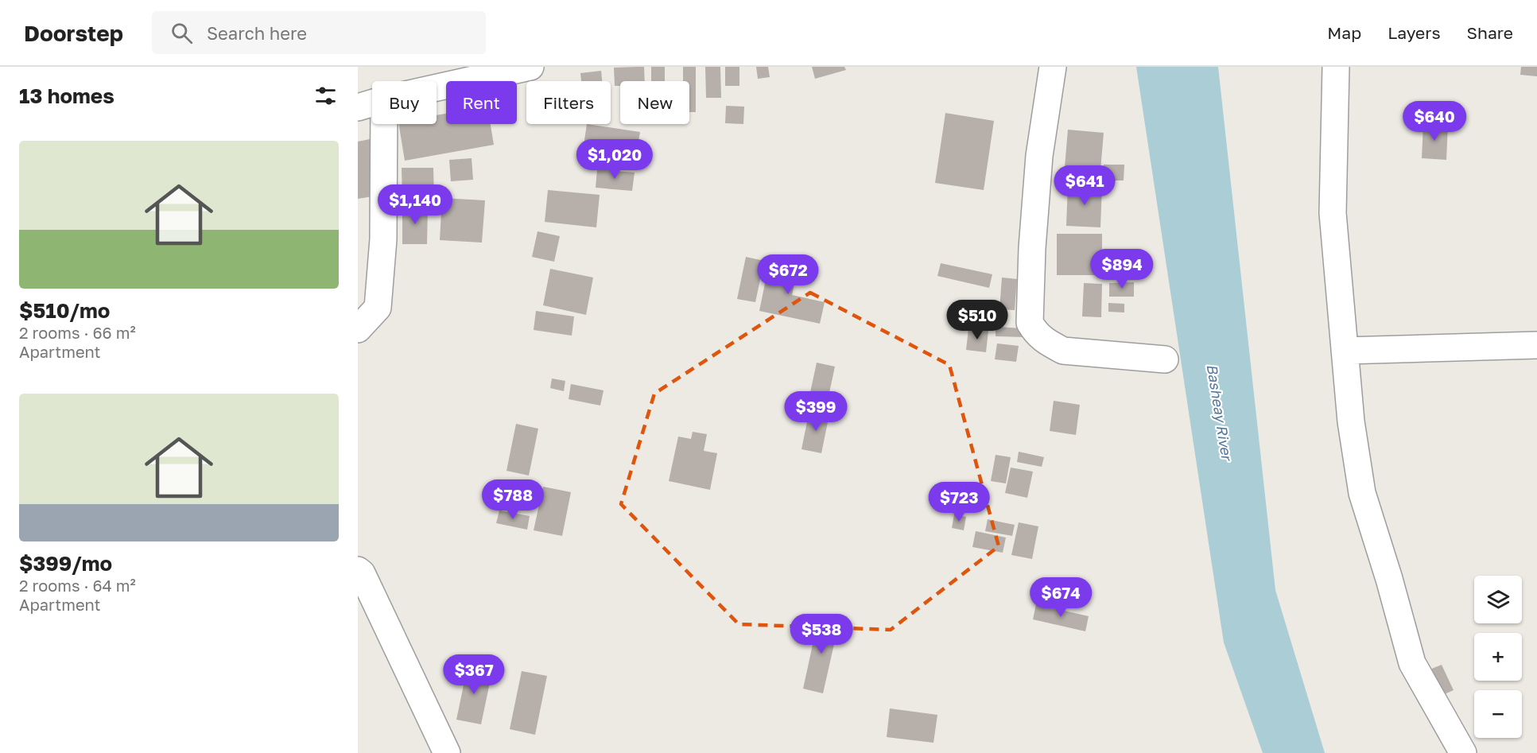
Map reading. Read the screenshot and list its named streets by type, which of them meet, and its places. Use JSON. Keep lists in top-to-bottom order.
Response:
{
  "water": ["Basheay River"],
  "page": {
    "header": "Doorstep",
    "search": "Search here",
    "nav": ["Map", "Layers", "Share"],
    "heading": "13 homes",
    "chip": [
      "Buy",
      "Rent",
      "Filters",
      "New"
    ],
    "price": [
      "$640",
      "$1,020",
      "$641",
      "$1,140",
      "$894",
      "$672",
      "$510",
      "$399",
      "$788",
      "$723",
      "$674",
      "$538",
      "$367"
    ],
    "list": [
      {
        "name": "$510/mo",
        "note": "2 rooms · 66 m² · Apartment"
      },
      {
        "name": "$399/mo",
        "note": "2 rooms · 64 m² · Apartment"
      }
    ],
    "map_buttons": ["+", "−"]
  }
}
